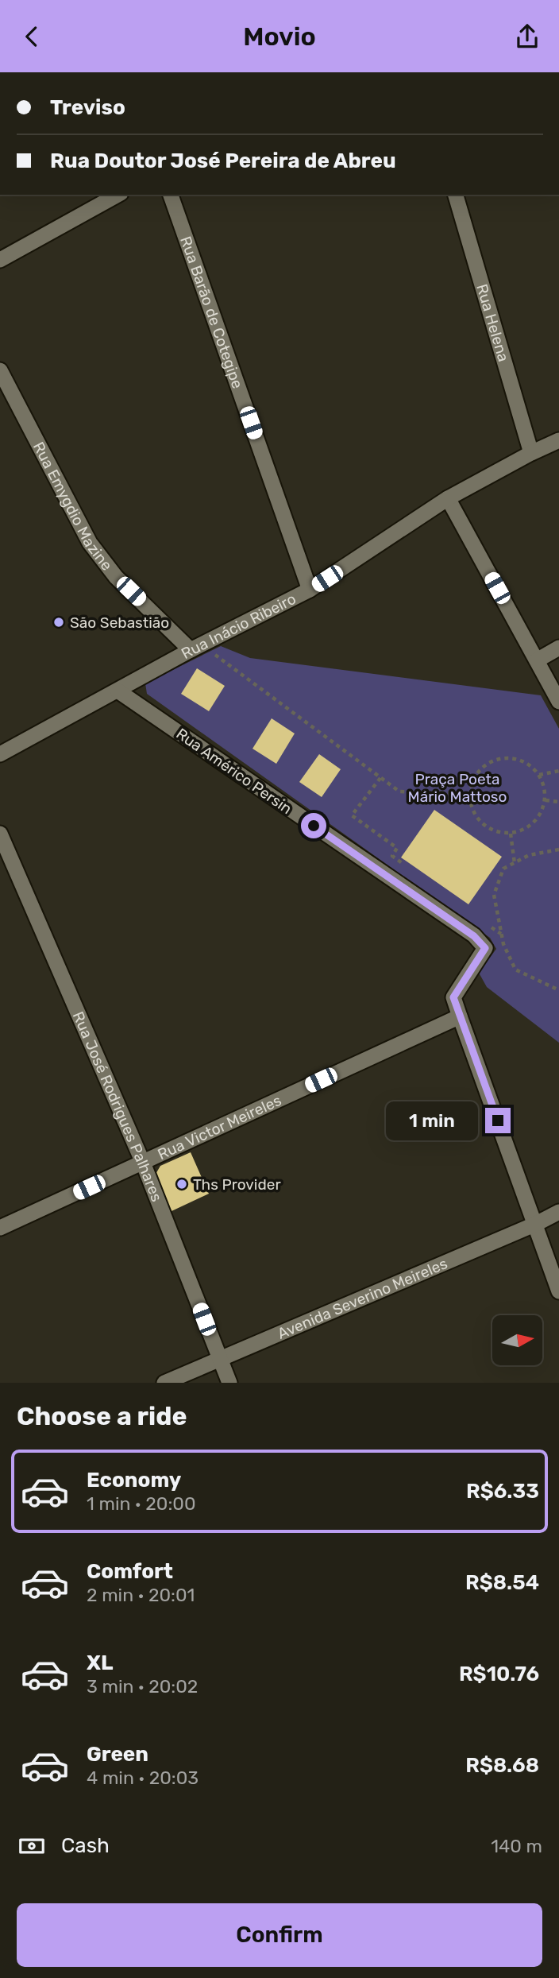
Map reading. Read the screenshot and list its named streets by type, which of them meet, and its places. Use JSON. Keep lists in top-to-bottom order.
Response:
{
  "streets": {
    "street": [
      "Rua Barão de Cotegipe",
      "Rua Helena",
      "Rua Emygdio Mazine",
      "Rua Inácio Ribeiro",
      "Rua Américo Persin",
      "Rua José Rodrigues Palhares",
      "Rua Victor Meireles",
      "Avenida Severino Meireles"
    ]
  },
  "crossings": [
    ["Rua Barão de Cotegipe", "Rua Inácio Ribeiro"],
    ["Rua Helena", "Rua Inácio Ribeiro"],
    ["Rua Emygdio Mazine", "Rua Inácio Ribeiro"],
    ["Rua Inácio Ribeiro", "Rua Américo Persin"],
    ["Rua Américo Persin", "Rua Victor Meireles"],
    ["Rua José Rodrigues Palhares", "Rua Victor Meireles"],
    ["Rua José Rodrigues Palhares", "Avenida Severino Meireles"]
  ],
  "parks": ["Praça Poeta Mário Mattoso"],
  "places": ["São Sebastião", "Ths Provider"],
  "north": "right",
  "page": {
    "header": "Movio",
    "banner": ["Treviso", "Rua Doutor José Pereira de Abreu"],
    "bubble": "1 min",
    "heading": "Choose a ride",
    "list": [
      {
        "name": "Economy",
        "note": "1 min · 20:00",
        "value": "R$6.33"
      },
      {
        "name": "Comfort",
        "note": "2 min · 20:01",
        "value": "R$8.54"
      },
      {
        "name": "XL",
        "note": "3 min · 20:02",
        "value": "R$10.76"
      },
      {
        "name": "Green",
        "note": "4 min · 20:03",
        "value": "R$8.68"
      }
    ],
    "pay": ["Cash", "140 m"],
    "buttons": "Confirm"
  }
}
